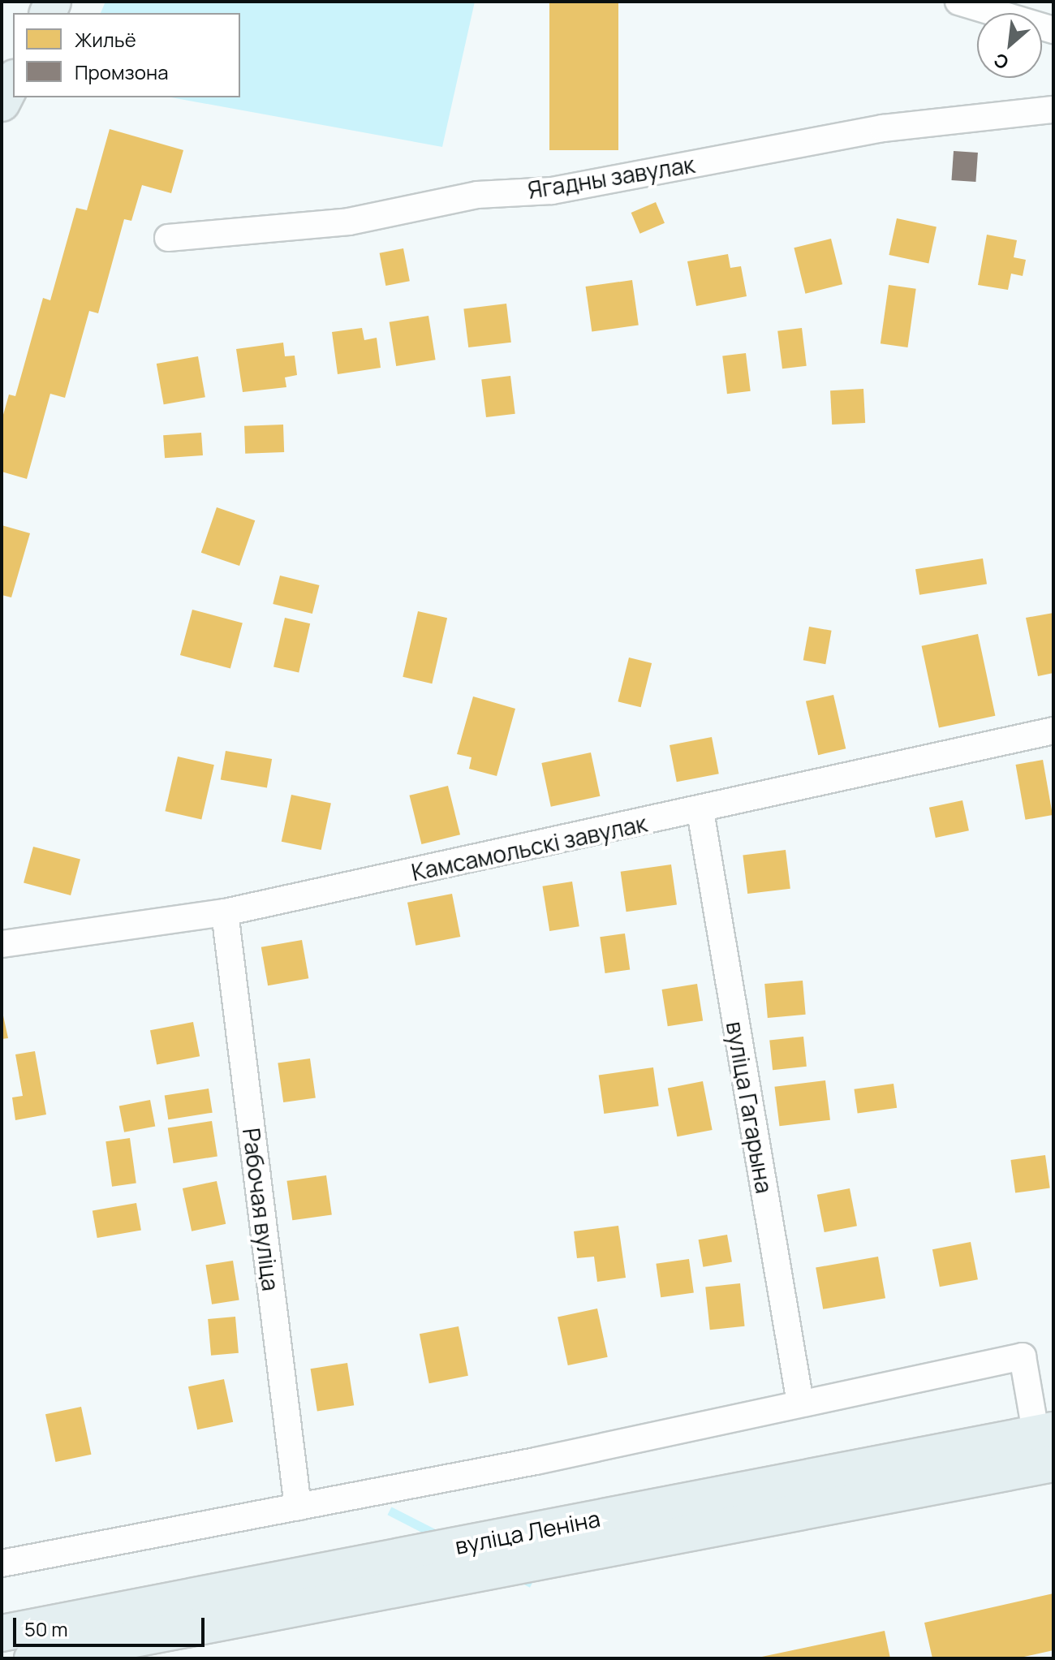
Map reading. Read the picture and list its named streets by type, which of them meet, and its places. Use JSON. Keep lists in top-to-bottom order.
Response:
{
  "streets": {
    "main road": ["вуліца Леніна"],
    "street": [
      "Ягадны завулак",
      "Камсамольскі завулак",
      "вуліца Гагарына",
      "Рабочая вуліца"
    ]
  },
  "crossings": [
    ["Камсамольскі завулак", "вуліца Гагарына"],
    ["Камсамольскі завулак", "Рабочая вуліца"]
  ],
  "legend": ["Жильё", "Промзона"],
  "scale_bar": "50 m",
  "north": "bottom left"
}
